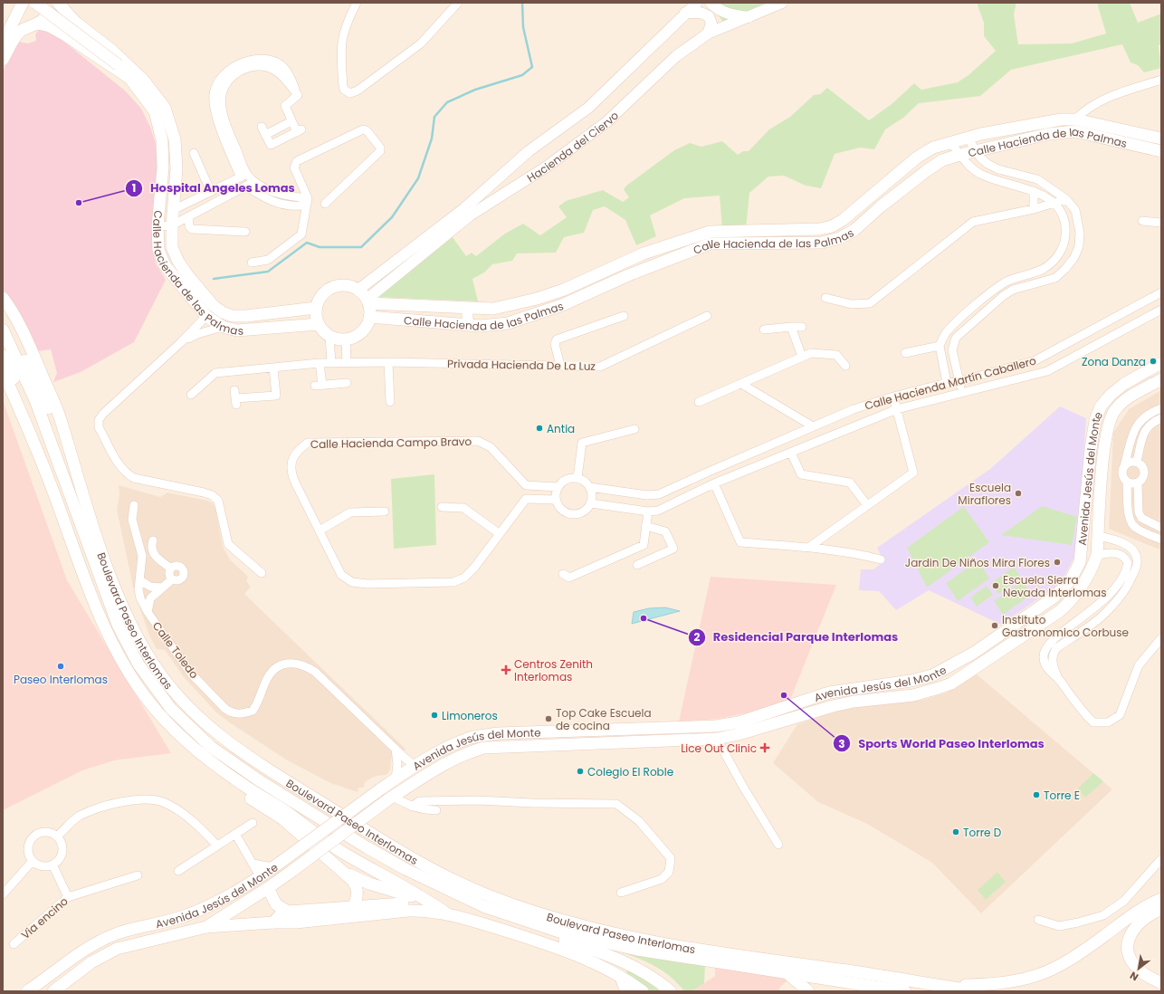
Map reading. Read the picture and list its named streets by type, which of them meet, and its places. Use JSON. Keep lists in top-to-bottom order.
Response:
{
  "streets": {
    "main road": ["Calle Hacienda de las Palmas", "Avenida Jesús del Monte", "Boulevard Paseo Interlomas"],
    "street": [
      "Hacienda del Ciervo",
      "Privada Hacienda De La Luz",
      "Calle Hacienda Martín Caballero",
      "Calle Hacienda Campo Bravo",
      "Calle Toledo",
      "Via encino"
    ]
  },
  "crossings": [
    ["Hacienda del Ciervo", "Calle Hacienda de las Palmas"],
    ["Calle Hacienda Martín Caballero", "Calle Hacienda Campo Bravo"],
    ["Avenida Jesús del Monte", "Calle Toledo"]
  ],
  "places": {
    "other": [
      "Hospital Angeles Lomas",
      "Zona Danza",
      "Antia",
      "Escuela Miraflores",
      "Jardin De Niños Mira Flores",
      "Escuela Sierra Nevada Interlomas",
      "Residencial Parque Interlomas",
      "Instituto Gastronomico Corbuse",
      "Paseo Interlomas",
      "Sports World Paseo Interlomas",
      "Limoneros",
      "Top Cake Escuela de cocina",
      "Colegio El Roble",
      "Torre E",
      "Torre D"
    ],
    "health": ["Centros Zenith Interlomas", "Lice Out Clinic"]
  },
  "north": "bottom left"
}
